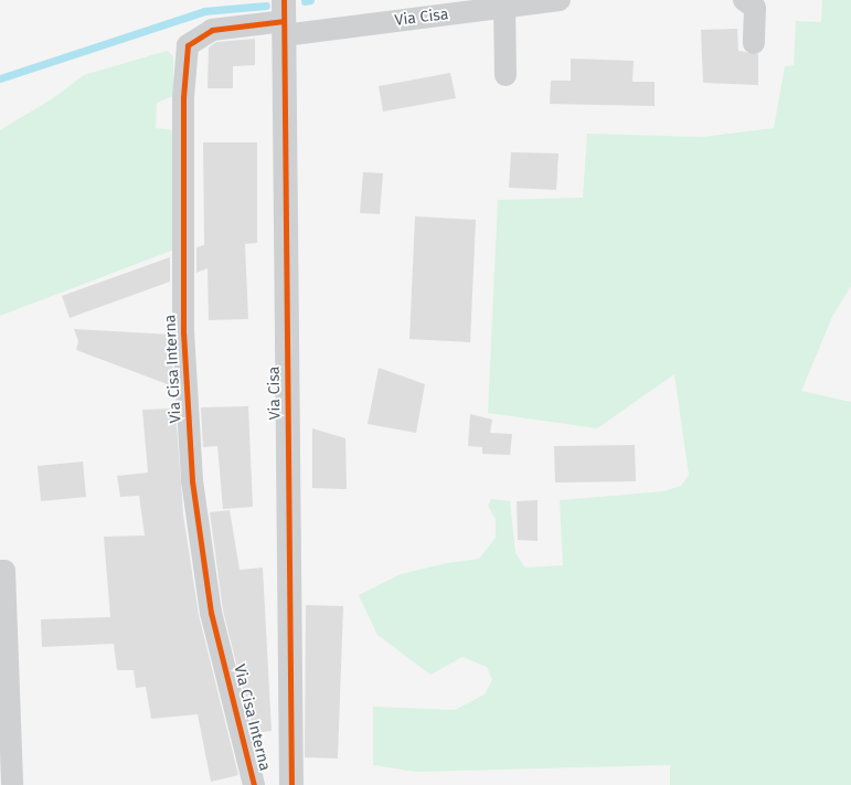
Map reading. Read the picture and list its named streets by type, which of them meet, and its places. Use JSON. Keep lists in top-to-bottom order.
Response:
{
  "streets": {
    "street": ["Via Cisa", "Via Cisa Interna"]
  },
  "crossings": [
    ["Via Cisa", "Via Cisa Interna"]
  ]
}
